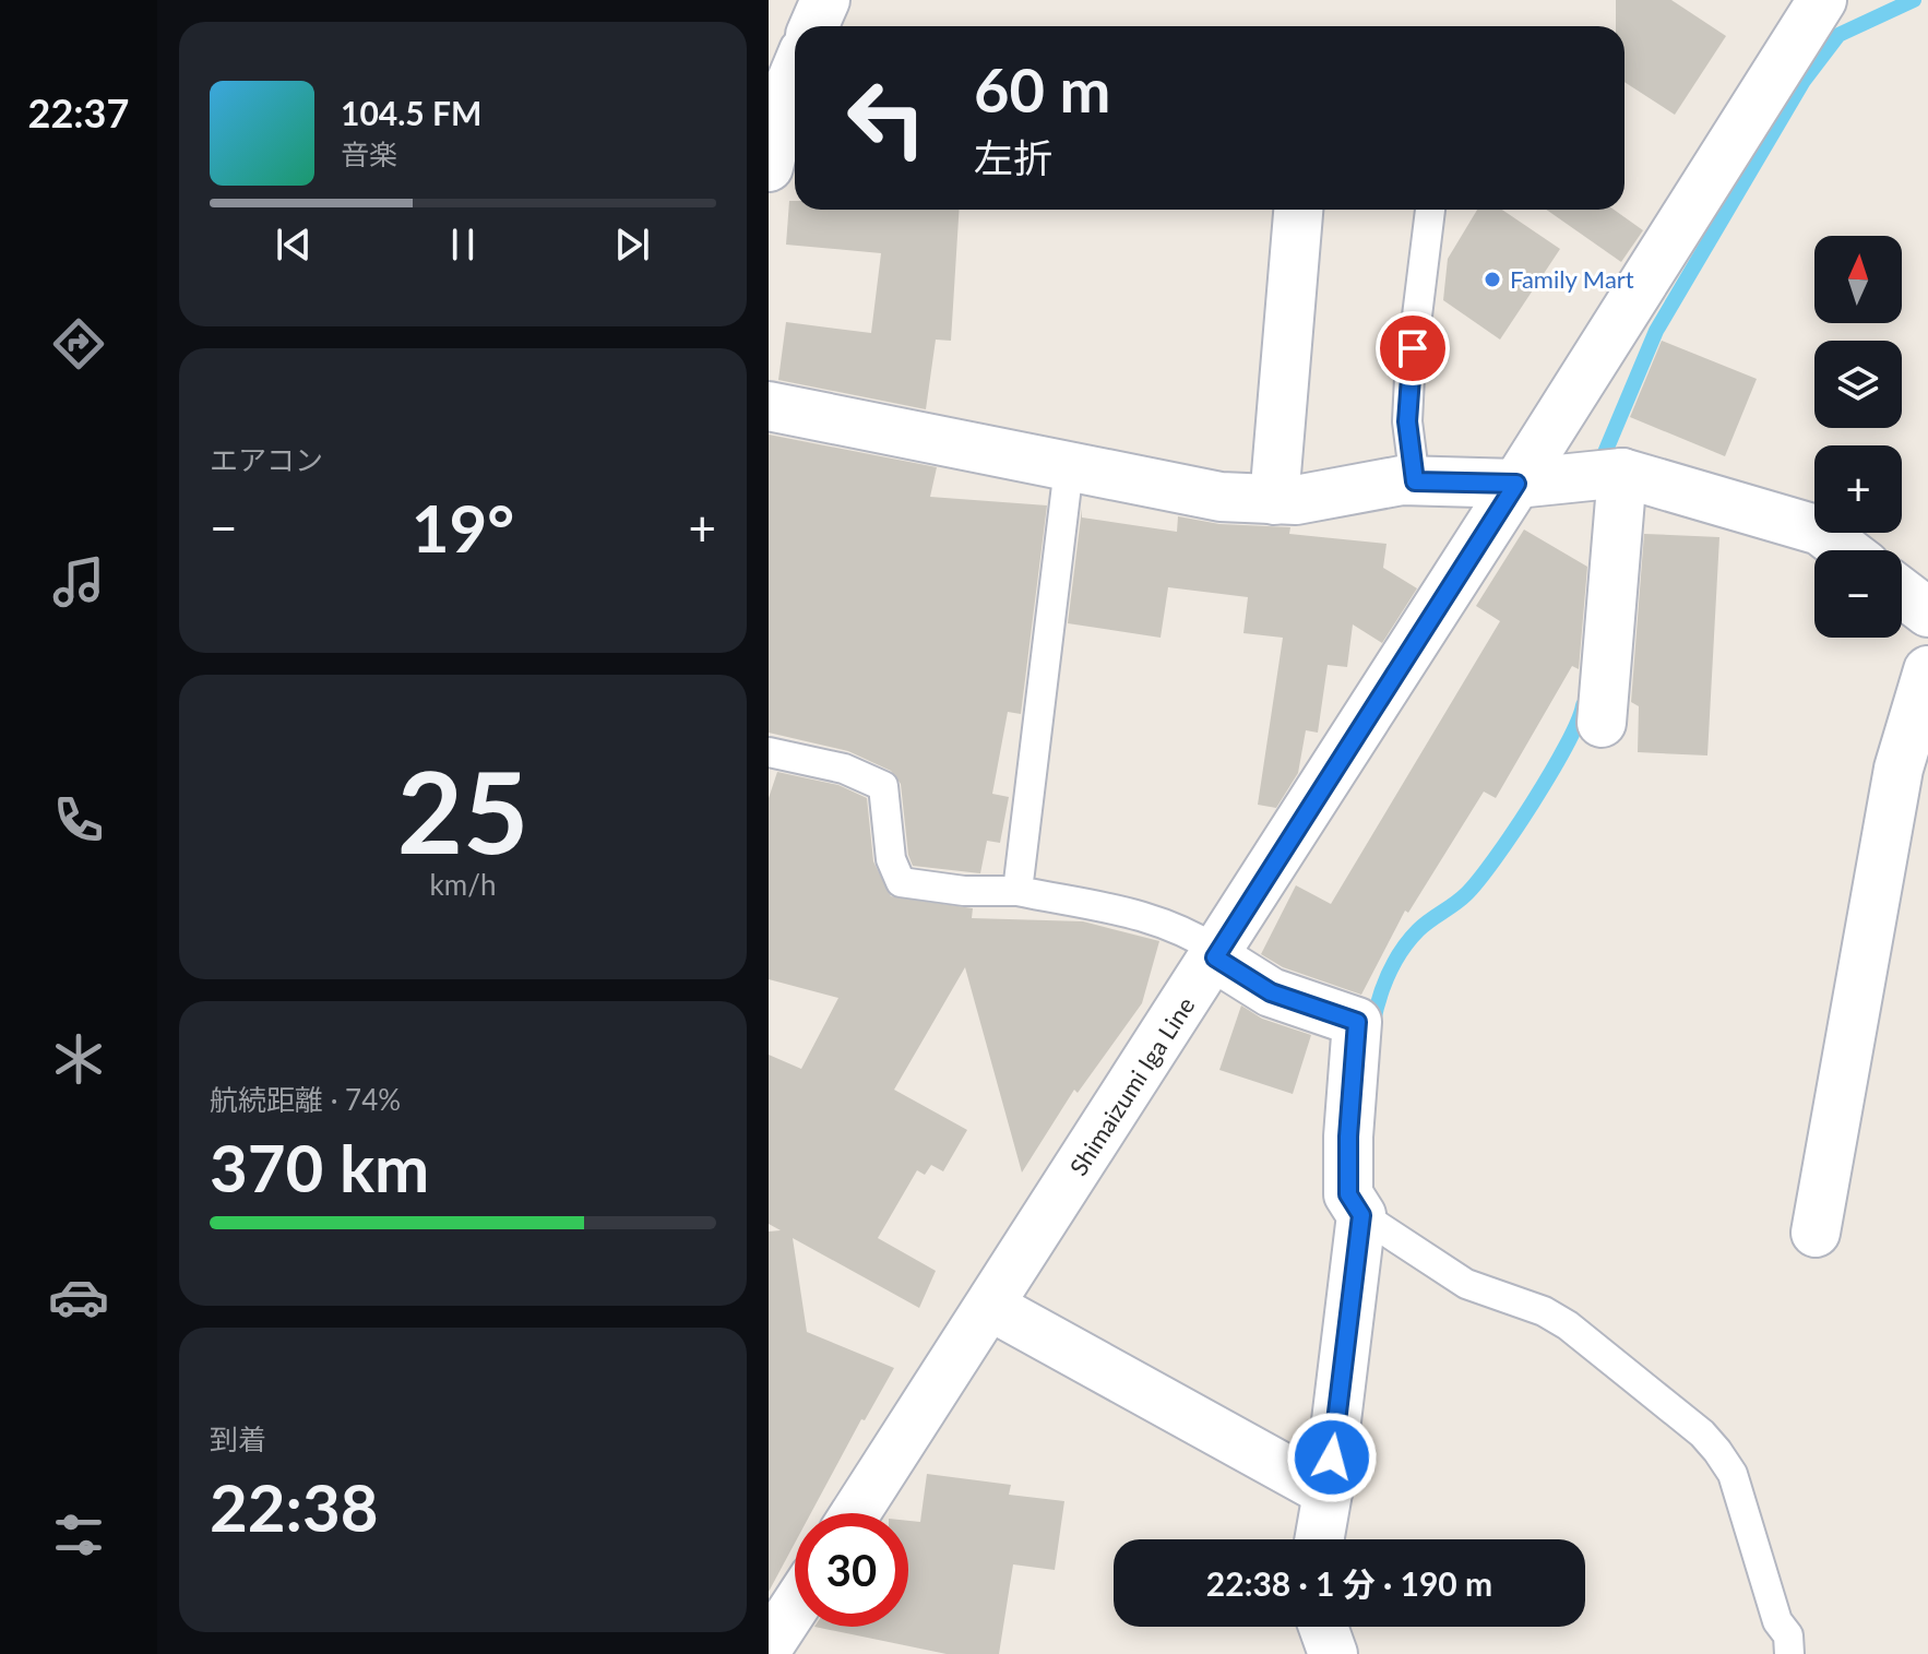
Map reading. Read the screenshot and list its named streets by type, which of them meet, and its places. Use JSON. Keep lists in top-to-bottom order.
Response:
{
  "streets": {
    "street": ["Shimaizumi Iga Line"]
  },
  "places": ["Family Mart"],
  "north": "top",
  "page": {
    "tabs": "22:37",
    "turn": ["60 m", "左折"],
    "song": ["104.5 FM", "音楽"],
    "map_buttons": ["+", "−"],
    "tile": [
      "エアコン",
      ["25", "km/h"],
      ["航続距離 · 74%", "370 km"],
      ["到着", "22:38"]
    ],
    "heat": ["−", "19°", "+"],
    "limit": "30",
    "trip": "22:38 · 1 分 · 190 m"
  }
}
